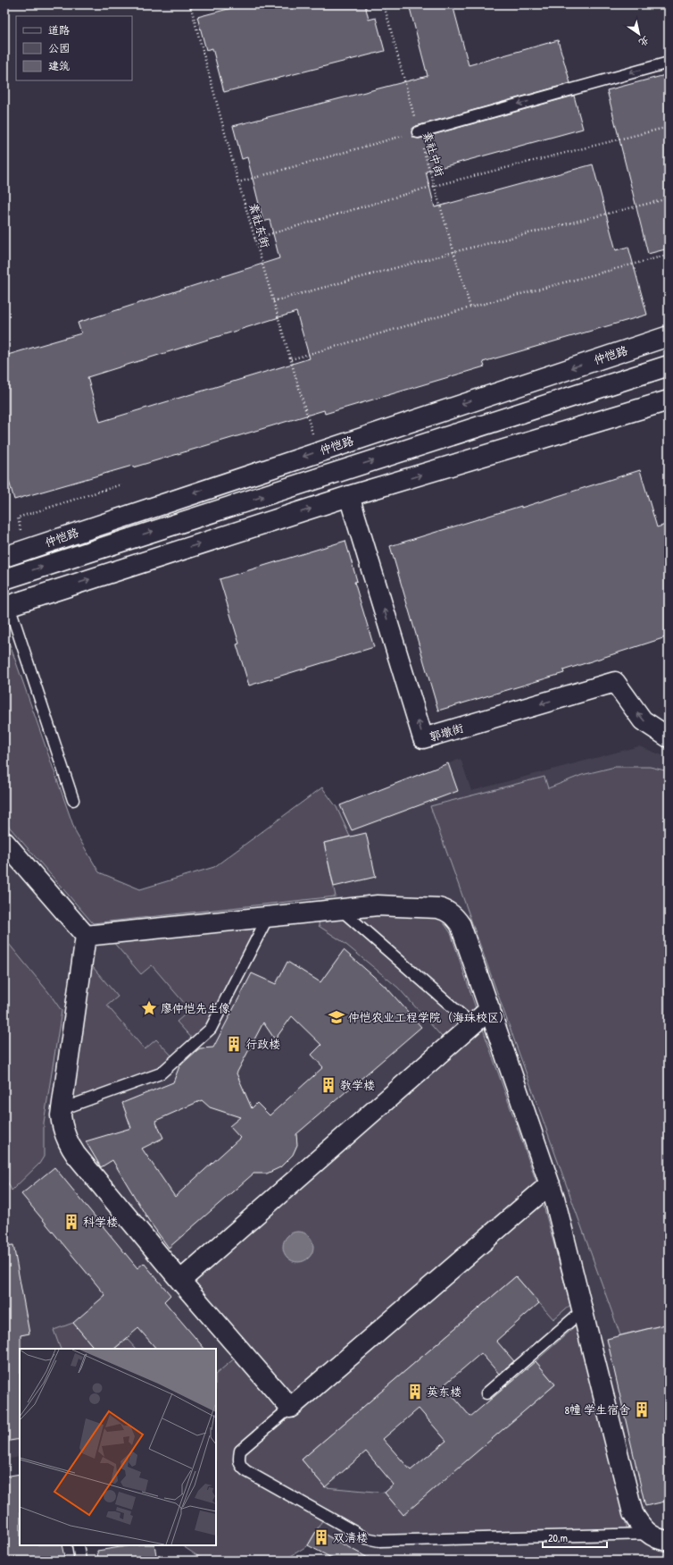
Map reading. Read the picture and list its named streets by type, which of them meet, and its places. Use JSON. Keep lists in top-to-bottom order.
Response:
{
  "streets": {
    "main road": ["仲恺路", "郭墩街"],
    "path": ["素社中街", "素社东街"]
  },
  "crossings": [
    ["素社东街", "仲恺路"]
  ],
  "places": {
    "place": ["廖仲恺先生像"],
    "school or university": ["仲恺农业工程学院（海珠校区）"],
    "building": [
      "行政楼",
      "教学楼",
      "科学楼",
      "英东楼",
      "8幢 学生宿舍",
      "双清楼"
    ]
  },
  "legend": ["道路", "公园", "建筑"],
  "scale_bar": "20 m",
  "north": "bottom right"
}
